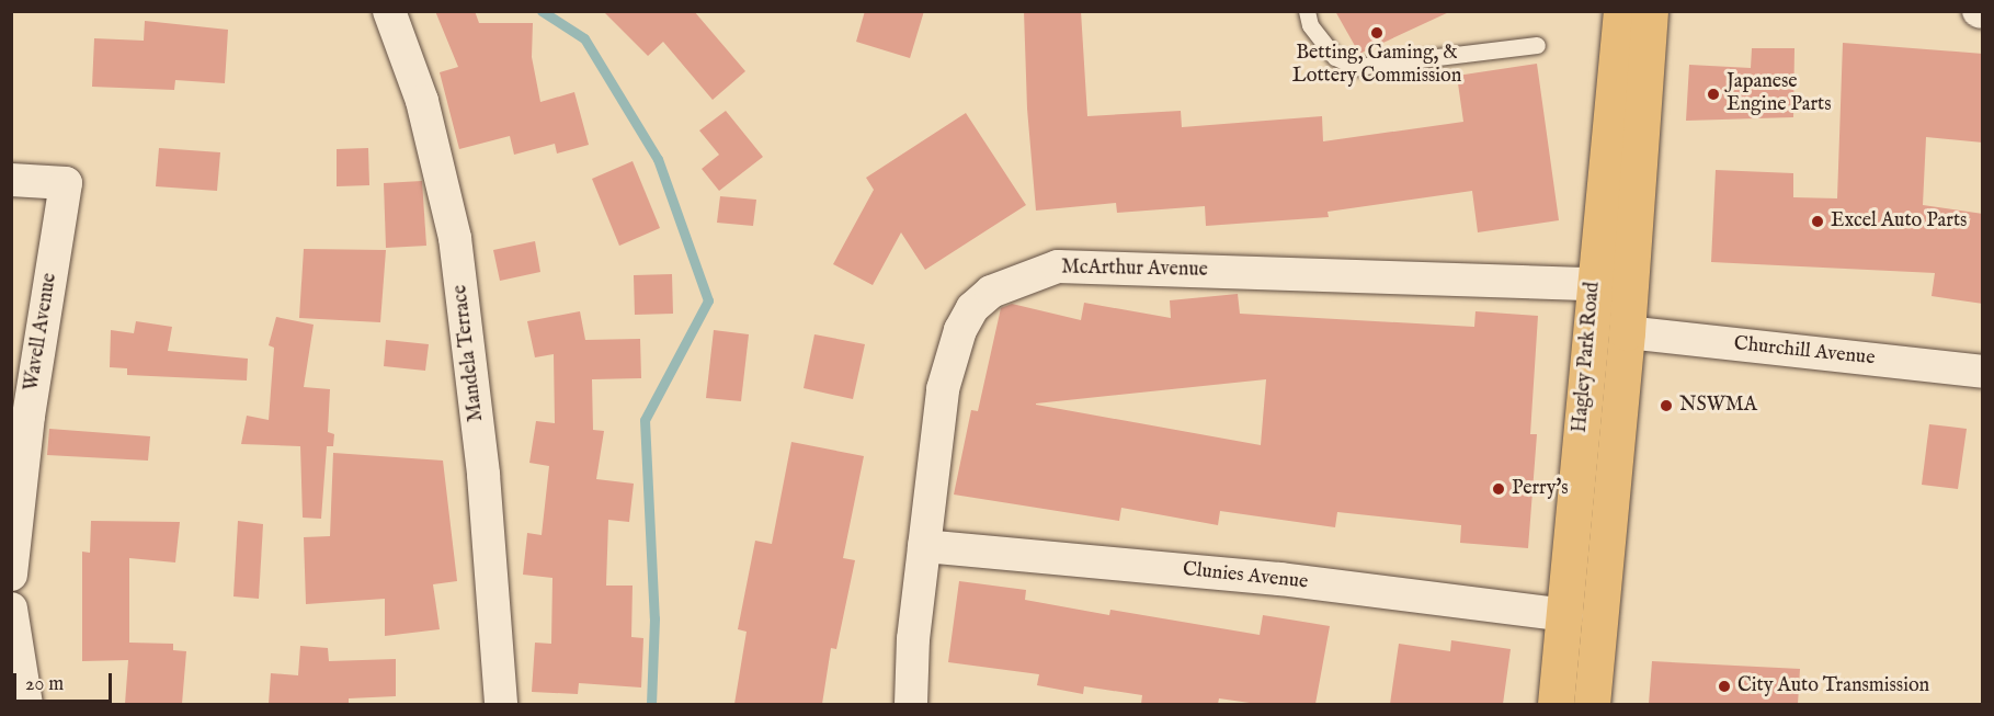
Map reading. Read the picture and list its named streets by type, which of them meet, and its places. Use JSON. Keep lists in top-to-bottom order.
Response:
{
  "streets": {
    "main road": ["Hagley Park Road"],
    "street": [
      "McArthur Avenue",
      "Wavell Avenue",
      "Churchill Avenue",
      "Mandela Terrace",
      "Clunies Avenue"
    ]
  },
  "crossings": [
    ["McArthur Avenue", "Hagley Park Road"],
    ["McArthur Avenue", "Clunies Avenue"],
    ["Churchill Avenue", "Hagley Park Road"],
    ["Hagley Park Road", "Clunies Avenue"]
  ],
  "places": [
    "Betting, Gaming, & Lottery Commission",
    "Japanese Engine Parts",
    "Excel Auto Parts",
    "NSWMA",
    "Perry's",
    "City Auto Transmission"
  ],
  "scale_bar": "20 m"
}
